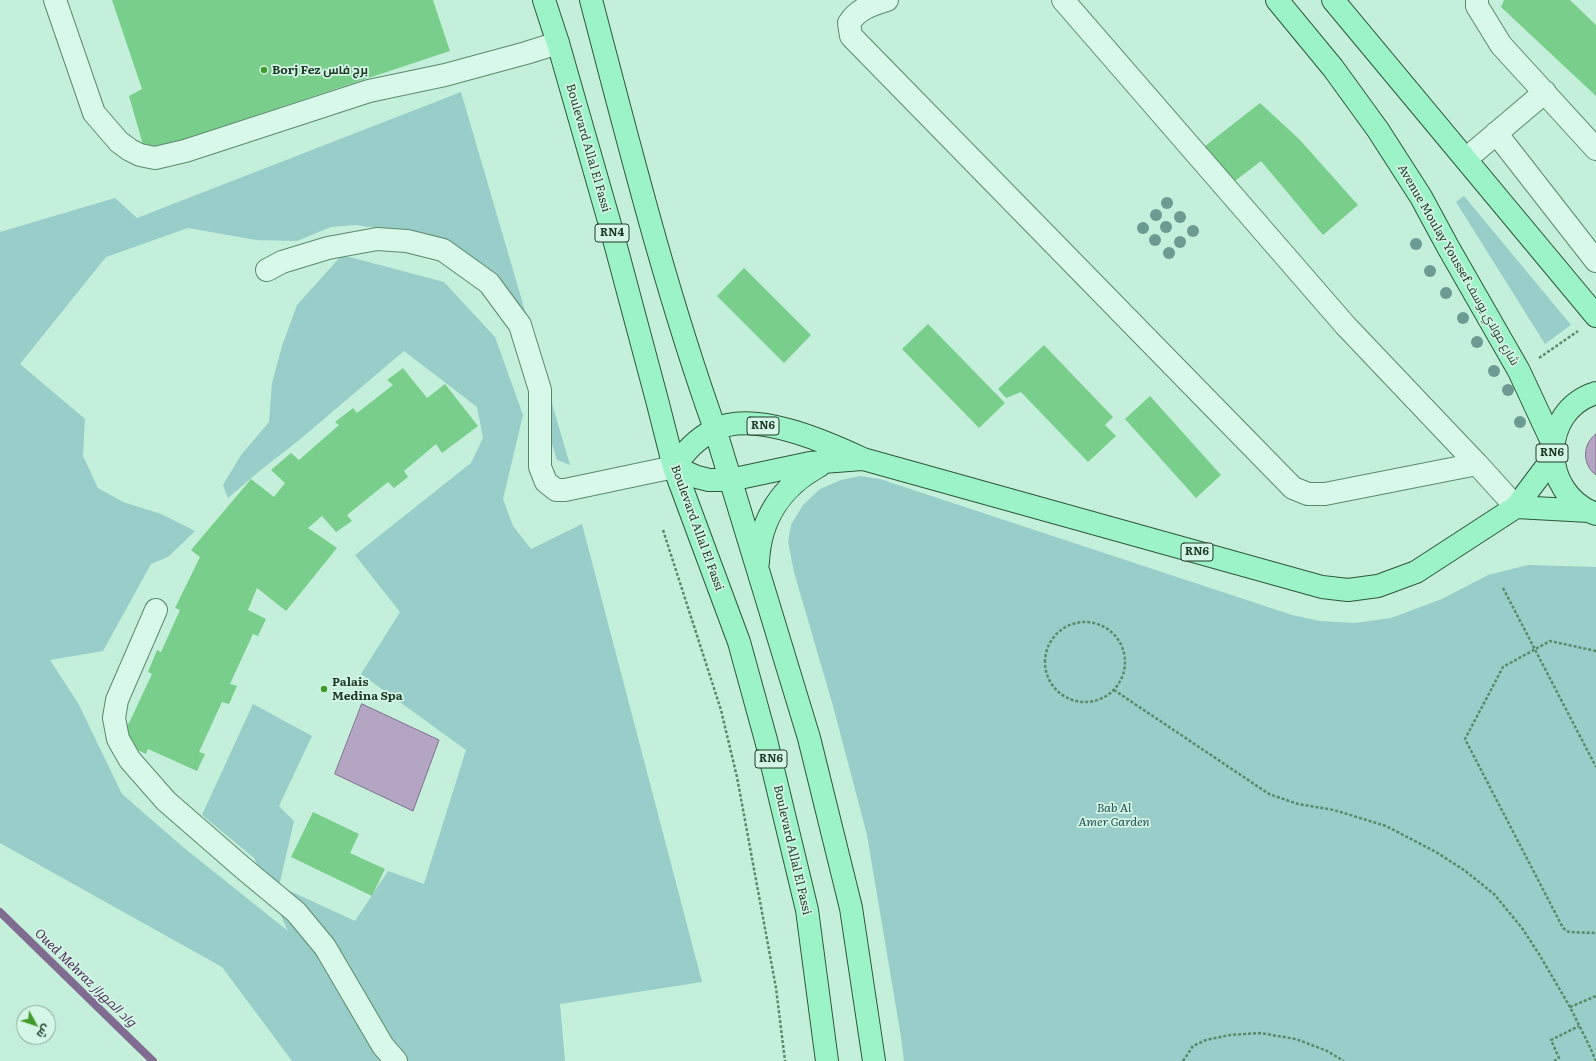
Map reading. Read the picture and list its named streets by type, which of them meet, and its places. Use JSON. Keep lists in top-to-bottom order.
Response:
{
  "streets": {
    "main road": [
      "Boulevard Allal El Fassi",
      "RN4",
      "Avenue Moulay Youssef شارع مولاي يوسف",
      "RN6"
    ]
  },
  "crossings": [
    ["Boulevard Allal El Fassi", "RN6"],
    ["Avenue Moulay Youssef شارع مولاي يوسف", "RN6"]
  ],
  "water": ["Oued Mehraz واد المهراز"],
  "parks": ["Bab Al Amer Garden"],
  "places": ["Borj Fez برج فاس", "Palais Medina Spa"],
  "north": "bottom right"
}
